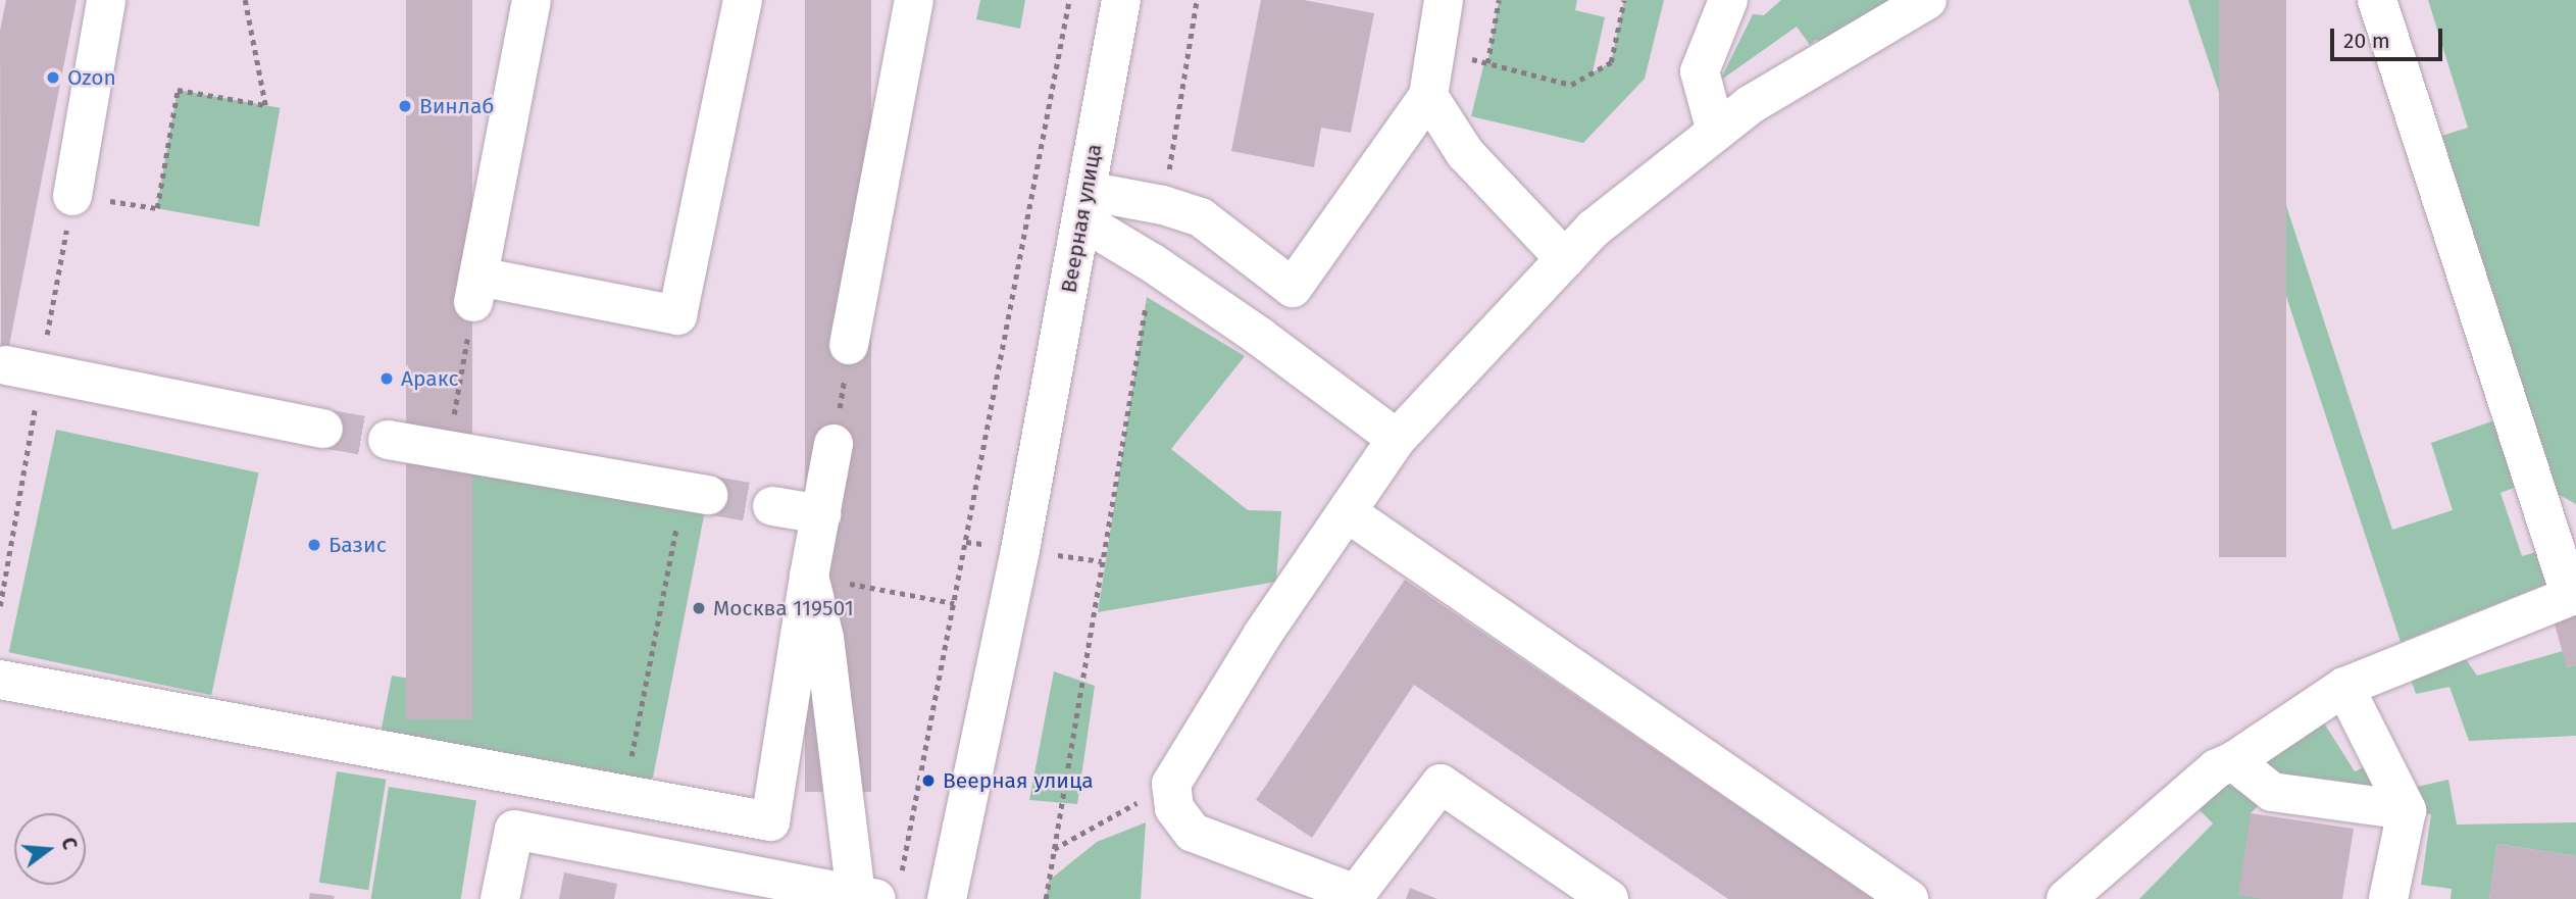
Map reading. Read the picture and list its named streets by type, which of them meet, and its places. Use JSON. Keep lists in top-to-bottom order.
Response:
{
  "streets": {
    "street": ["Веерная улица"]
  },
  "places": [
    "Ozon",
    "Винлаб",
    "Аракс",
    "Базис",
    "Москва 119501",
    "Веерная улица"
  ],
  "scale_bar": "20 m",
  "north": "right"
}
